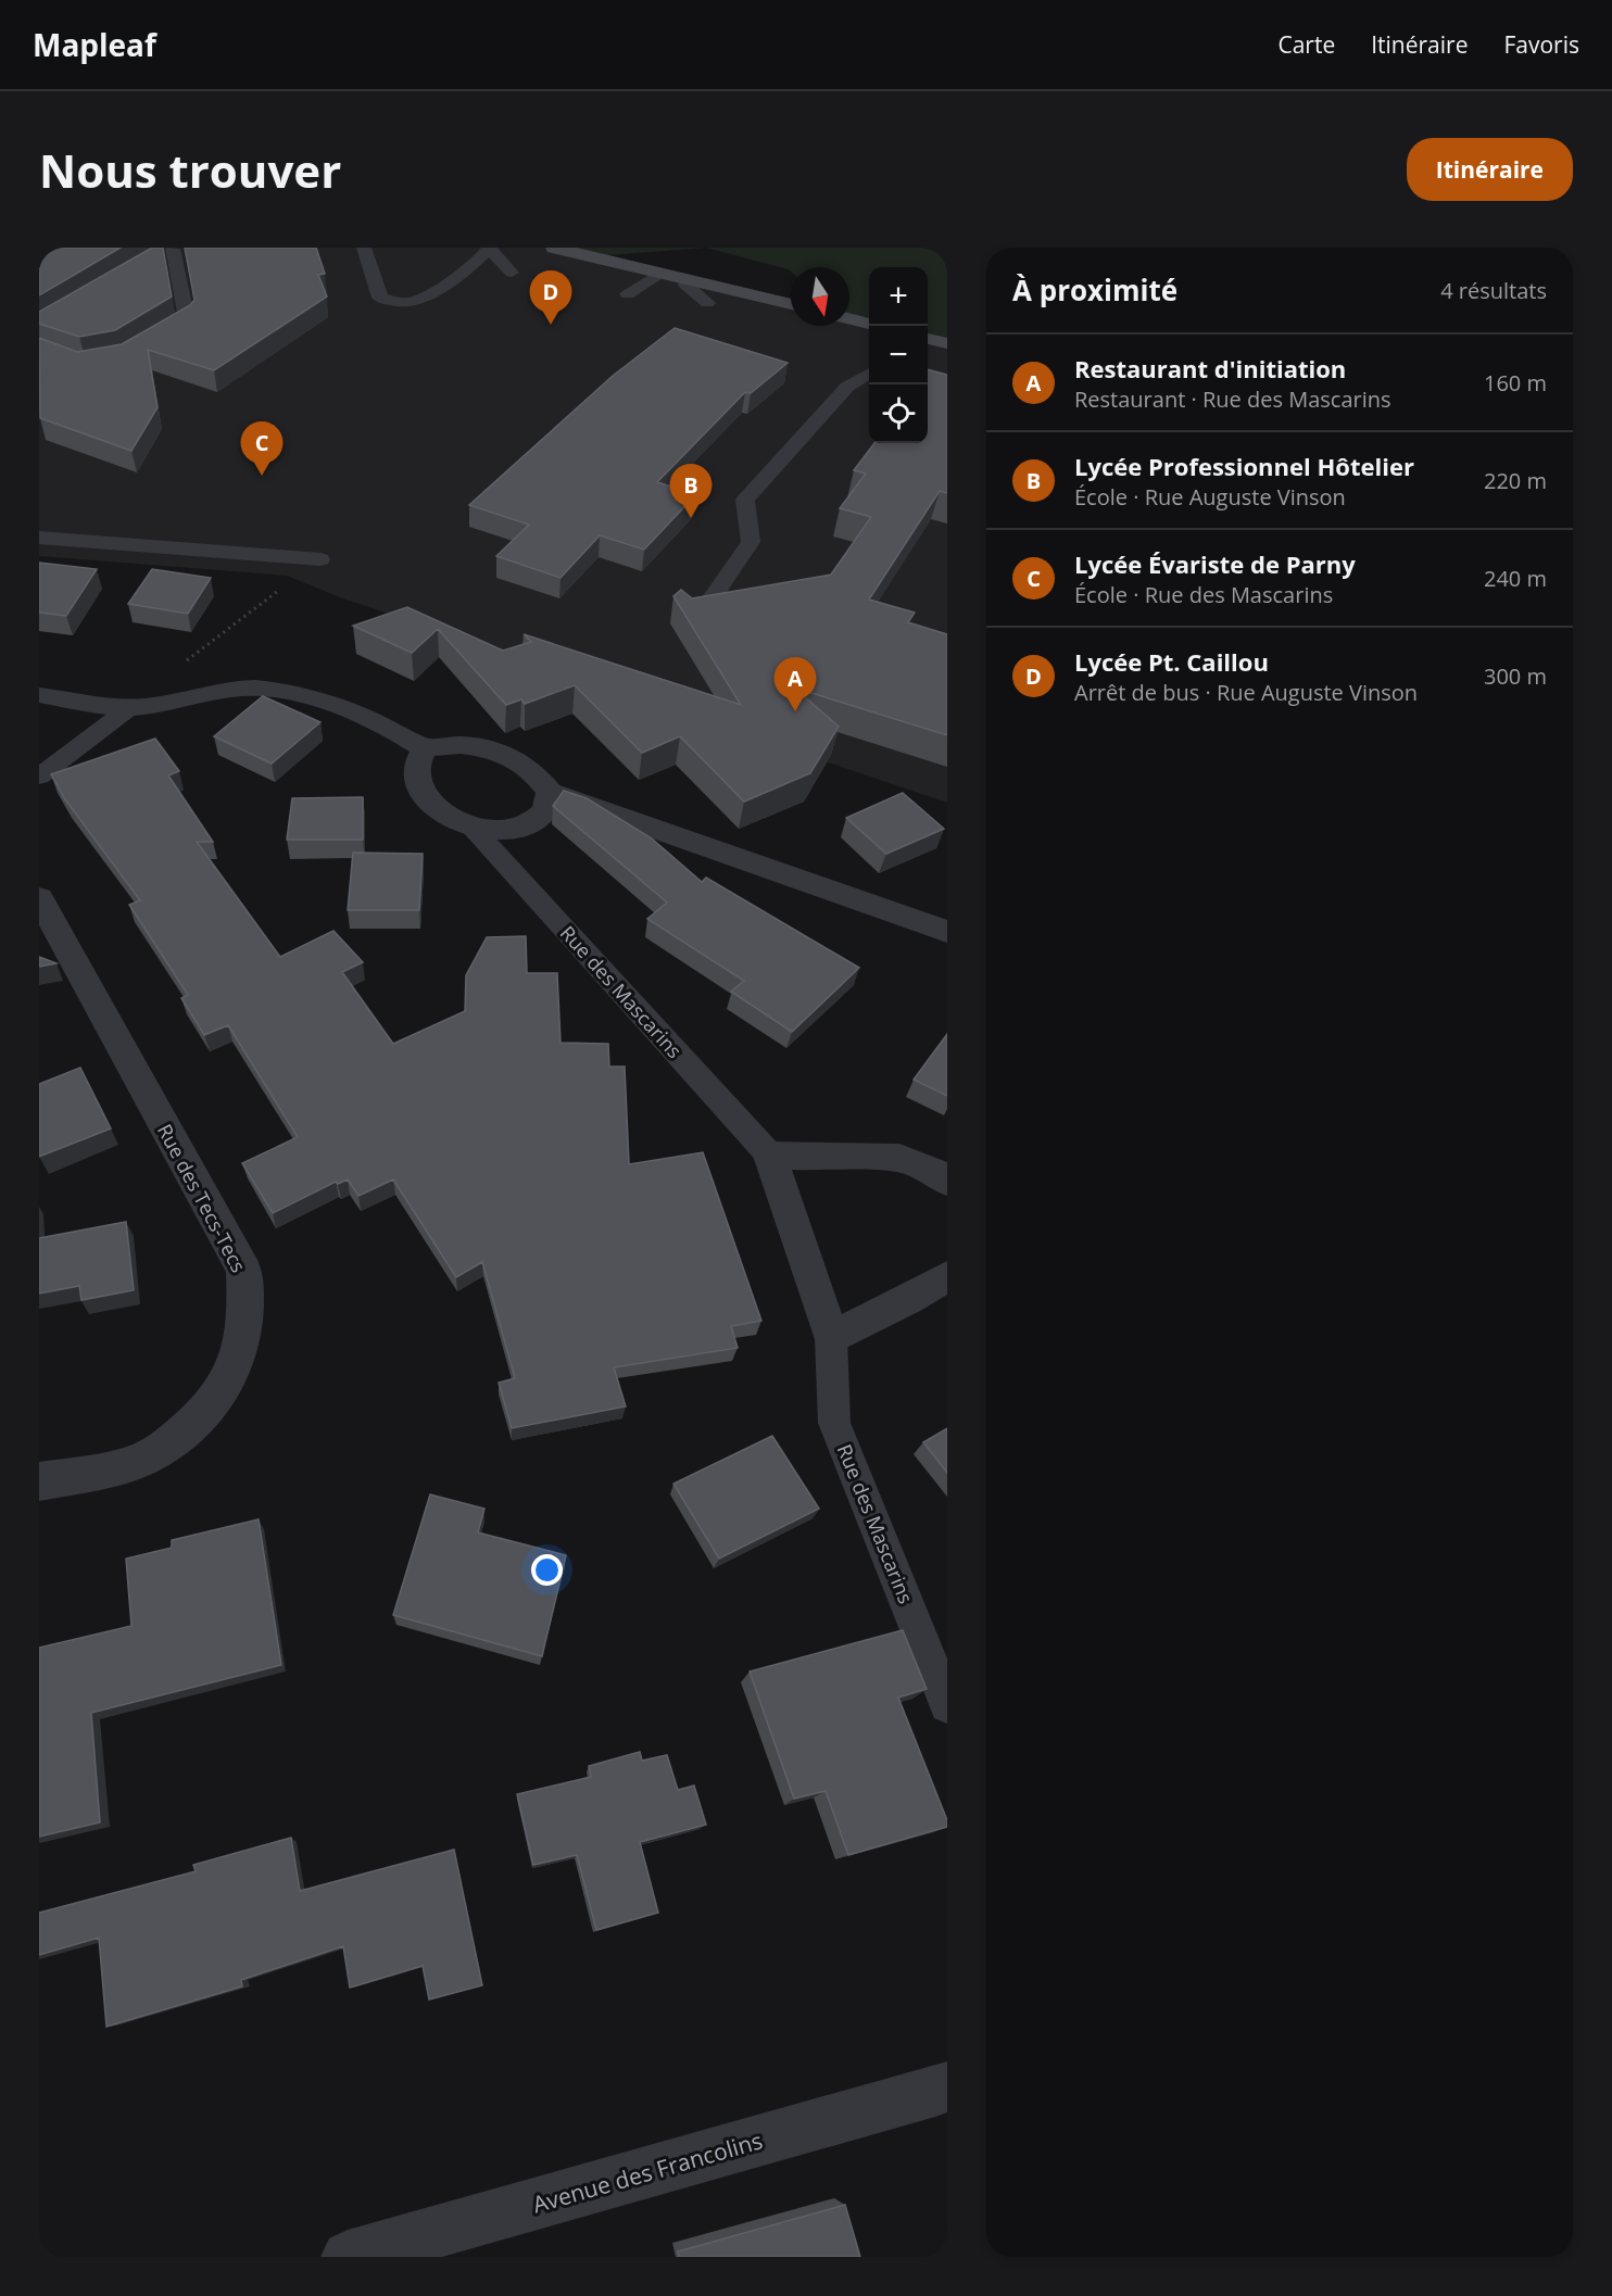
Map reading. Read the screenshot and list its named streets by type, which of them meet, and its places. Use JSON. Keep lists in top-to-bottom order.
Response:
{
  "streets": {
    "street": ["Rue des Mascarins", "Rue des Tecs-Tecs", "Avenue des Francolins"]
  },
  "north": "bottom",
  "page": {
    "header": "Mapleaf",
    "nav": ["Carte", "Itinéraire", "Favoris"],
    "buttons": "Itinéraire",
    "title": "Nous trouver",
    "heading": ["À proximité", "4 résultats"],
    "map_buttons": ["+", "−"],
    "pins": [
      "D",
      "C",
      "B",
      "A"
    ],
    "list": [
      {
        "mark": "A",
        "name": "Restaurant d'initiation",
        "note": "Restaurant · Rue des Mascarins",
        "value": "160 m"
      },
      {
        "mark": "B",
        "name": "Lycée Professionnel Hôtelier",
        "note": "École · Rue Auguste Vinson",
        "value": "220 m"
      },
      {
        "mark": "C",
        "name": "Lycée Évariste de Parny",
        "note": "École · Rue des Mascarins",
        "value": "240 m"
      },
      {
        "mark": "D",
        "name": "Lycée Pt. Caillou",
        "note": "Arrêt de bus · Rue Auguste Vinson",
        "value": "300 m"
      }
    ]
  }
}
